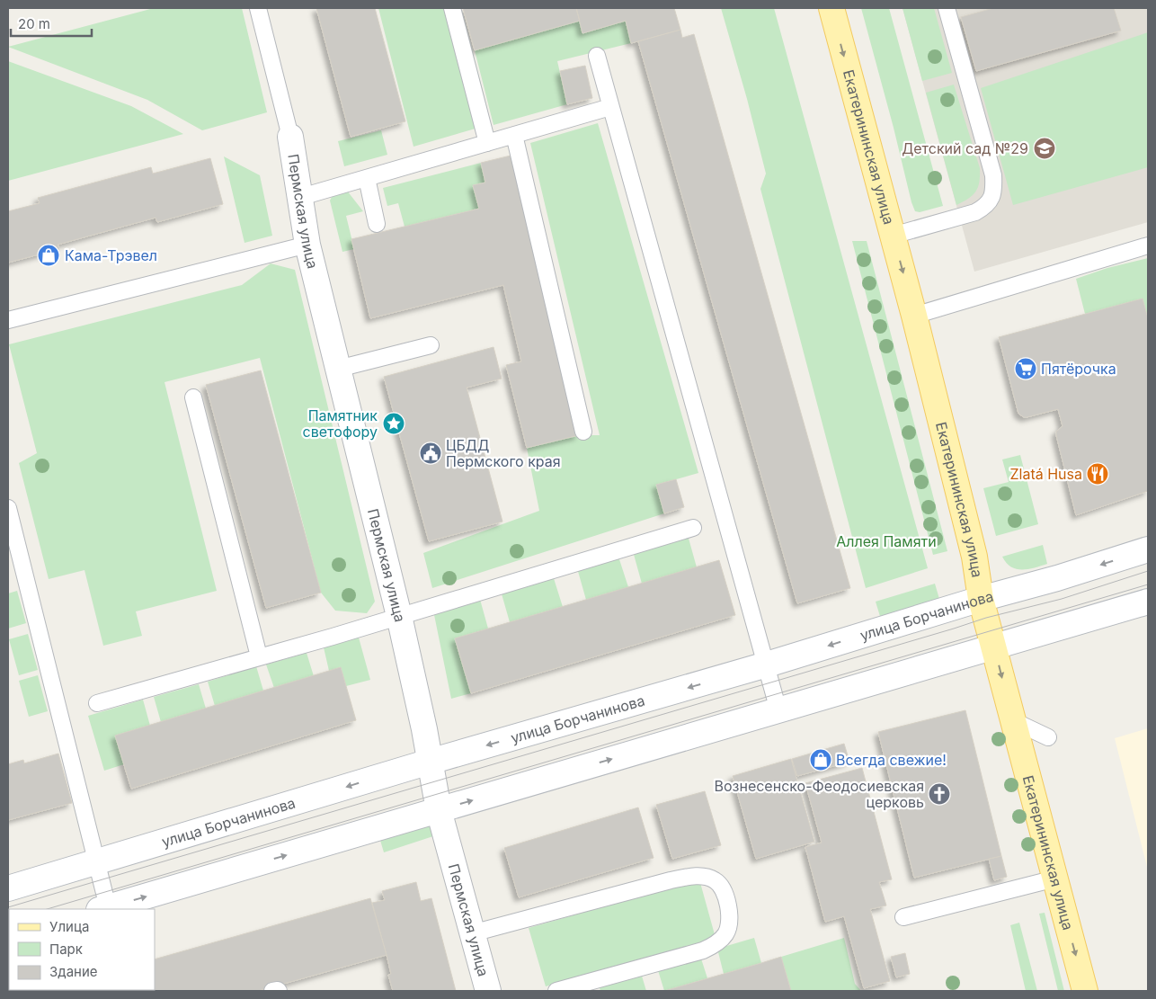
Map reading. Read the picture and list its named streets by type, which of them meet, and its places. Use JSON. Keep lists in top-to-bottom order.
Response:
{
  "streets": {
    "main road": ["Екатерининская улица", "Пермская улица", "улица Борчанинова"]
  },
  "crossings": [
    ["Екатерининская улица", "улица Борчанинова"],
    ["Пермская улица", "улица Борчанинова"]
  ],
  "one_way": ["Екатерининская улица"],
  "parks": ["Аллея Памяти"],
  "places": {
    "school or university": ["Детский сад №29"],
    "shop": ["Кама-Трэвел", "Всегда свежие!"],
    "supermarket": ["Пятёрочка"],
    "place": ["Памятник светофору"],
    "public building": ["ЦБДД Пермского края"],
    "restaurant": ["Zlatá Husa"],
    "church": ["Вознесенско-Феодосиевская церковь"]
  },
  "legend": ["Улица", "Парк", "Здание"],
  "scale_bar": "20 m"
}
